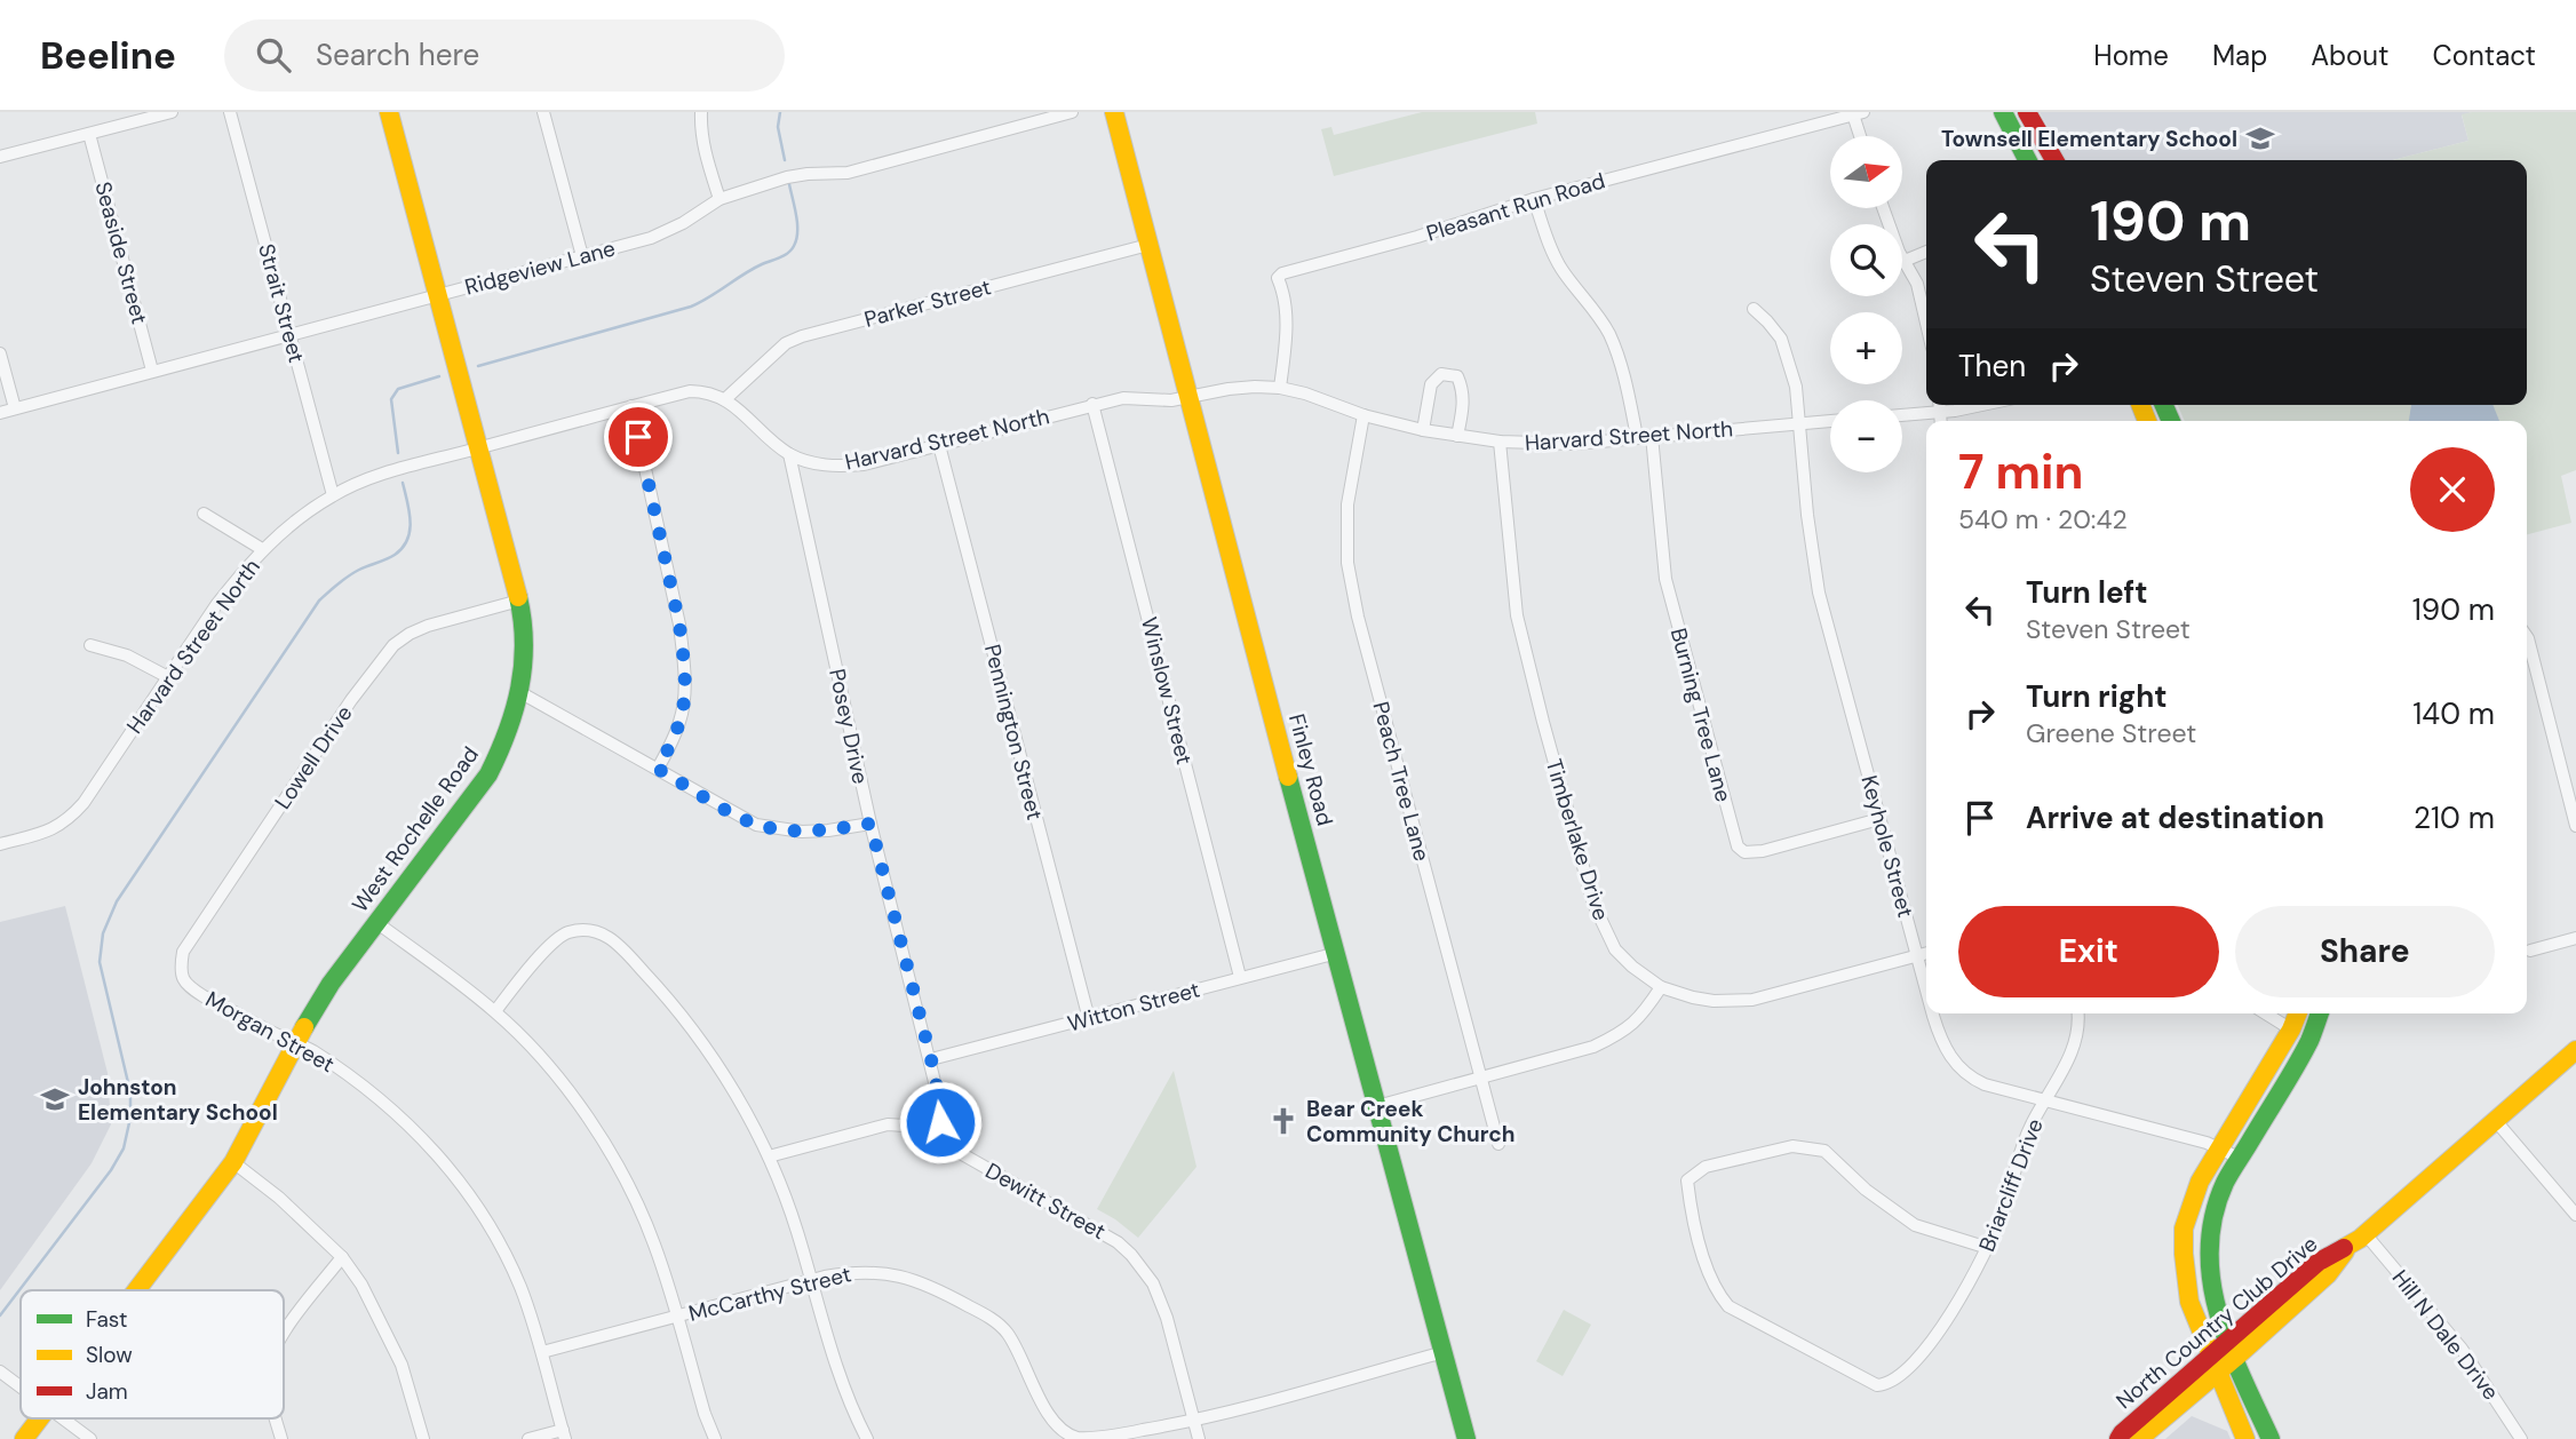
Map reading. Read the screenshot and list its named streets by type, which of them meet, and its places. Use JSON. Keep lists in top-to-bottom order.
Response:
{
  "streets": {
    "street": [
      "Pleasant Run Road",
      "Seaside Street",
      "Ridgeview Lane",
      "Strait Street",
      "Parker Street",
      "Harvard Street North",
      "Winslow Street",
      "Burning Tree Lane",
      "Posey Drive",
      "Pennington Street",
      "Lowell Drive",
      "Finley Road",
      "Peach Tree Lane",
      "West Rochelle Road",
      "Timberlake Drive",
      "Keyhole Street",
      "Witton Street",
      "Morgan Street",
      "Briarcliff Drive",
      "Dewitt Street",
      "McCarthy Street",
      "North Country Club Drive",
      "Hill N Dale Drive"
    ]
  },
  "crossings": [
    ["Pleasant Run Road", "Harvard Street North"],
    ["Seaside Street", "Ridgeview Lane"],
    ["Ridgeview Lane", "Strait Street"],
    ["Ridgeview Lane", "West Rochelle Road"],
    ["Strait Street", "Harvard Street North"],
    ["Parker Street", "Harvard Street North"],
    ["Parker Street", "Finley Road"],
    ["Harvard Street North", "Winslow Street"],
    ["Harvard Street North", "Burning Tree Lane"],
    ["Harvard Street North", "Posey Drive"],
    ["Harvard Street North", "Pennington Street"],
    ["Harvard Street North", "Finley Road"],
    ["Harvard Street North", "Peach Tree Lane"],
    ["Harvard Street North", "West Rochelle Road"],
    ["Harvard Street North", "Timberlake Drive"],
    ["Harvard Street North", "Keyhole Street"],
    ["Winslow Street", "Witton Street"],
    ["Burning Tree Lane", "Keyhole Street"],
    ["Posey Drive", "Witton Street"],
    ["Posey Drive", "Dewitt Street"],
    ["Pennington Street", "Witton Street"],
    ["Lowell Drive", "West Rochelle Road"],
    ["Lowell Drive", "Morgan Street"],
    ["Finley Road", "Witton Street"],
    ["Finley Road", "McCarthy Street"],
    ["West Rochelle Road", "Morgan Street"],
    ["Timberlake Drive", "Keyhole Street"],
    ["Keyhole Street", "Briarcliff Drive"],
    ["Morgan Street", "McCarthy Street"],
    ["Dewitt Street", "McCarthy Street"],
    ["North Country Club Drive", "Hill N Dale Drive"]
  ],
  "places": {
    "school or university": ["Townsell Elementary School", "Johnston Elementary School"],
    "church": ["Bear Creek Community Church"]
  },
  "legend": ["Fast", "Slow", "Jam"],
  "north": "right",
  "page": {
    "header": "Beeline",
    "search": "Search here",
    "nav": [
      "Home",
      "Map",
      "About",
      "Contact"
    ],
    "map_buttons": ["+", "−"],
    "turn": ["190 m", "Steven Street"],
    "then": "Then",
    "heading": ["7 min", "540 m · 20:42"],
    "list": [
      {
        "name": "Turn left",
        "note": "Steven Street",
        "value": "190 m"
      },
      {
        "name": "Turn right",
        "note": "Greene Street",
        "value": "140 m"
      },
      {
        "name": "Arrive at destination",
        "value": "210 m"
      }
    ],
    "buttons": ["Exit", "Share"]
  }
}
